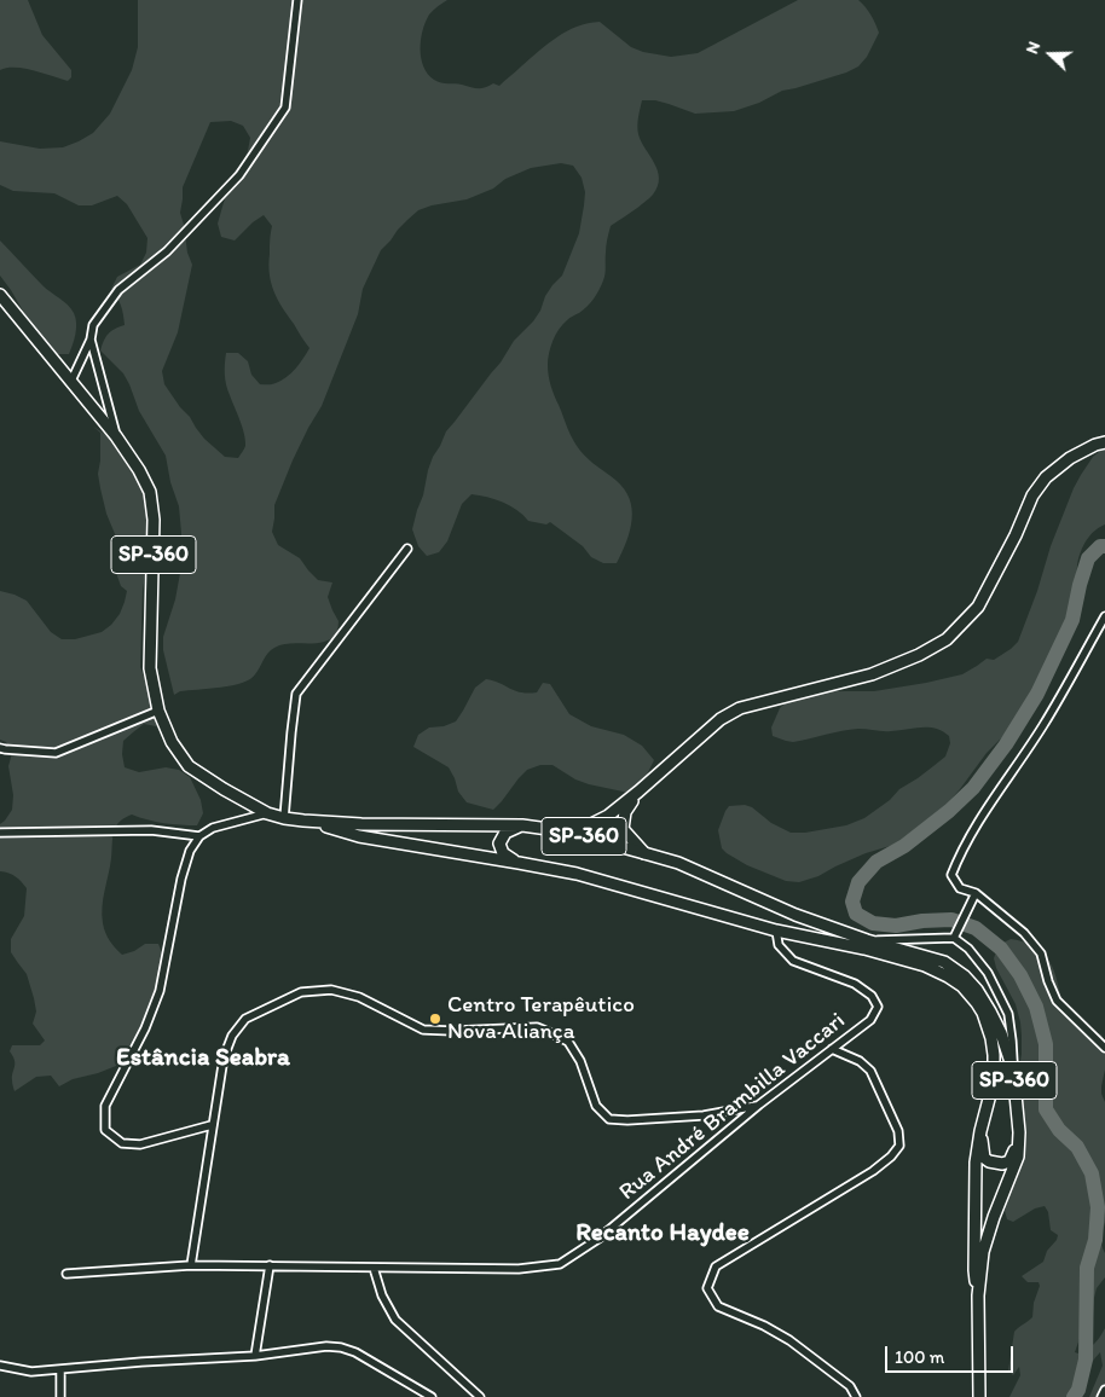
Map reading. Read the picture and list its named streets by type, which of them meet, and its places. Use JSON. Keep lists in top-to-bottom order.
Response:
{
  "streets": {
    "main road": ["SP-360"],
    "street": ["Rua André Brambilla Vaccari"]
  },
  "crossings": [
    ["SP-360", "Rua André Brambilla Vaccari"]
  ],
  "districts": ["Estância Seabra", "Recanto Haydee"],
  "places": ["Centro Terapêutico Nova Aliança"],
  "scale_bar": "100 m",
  "north": "left"
}
